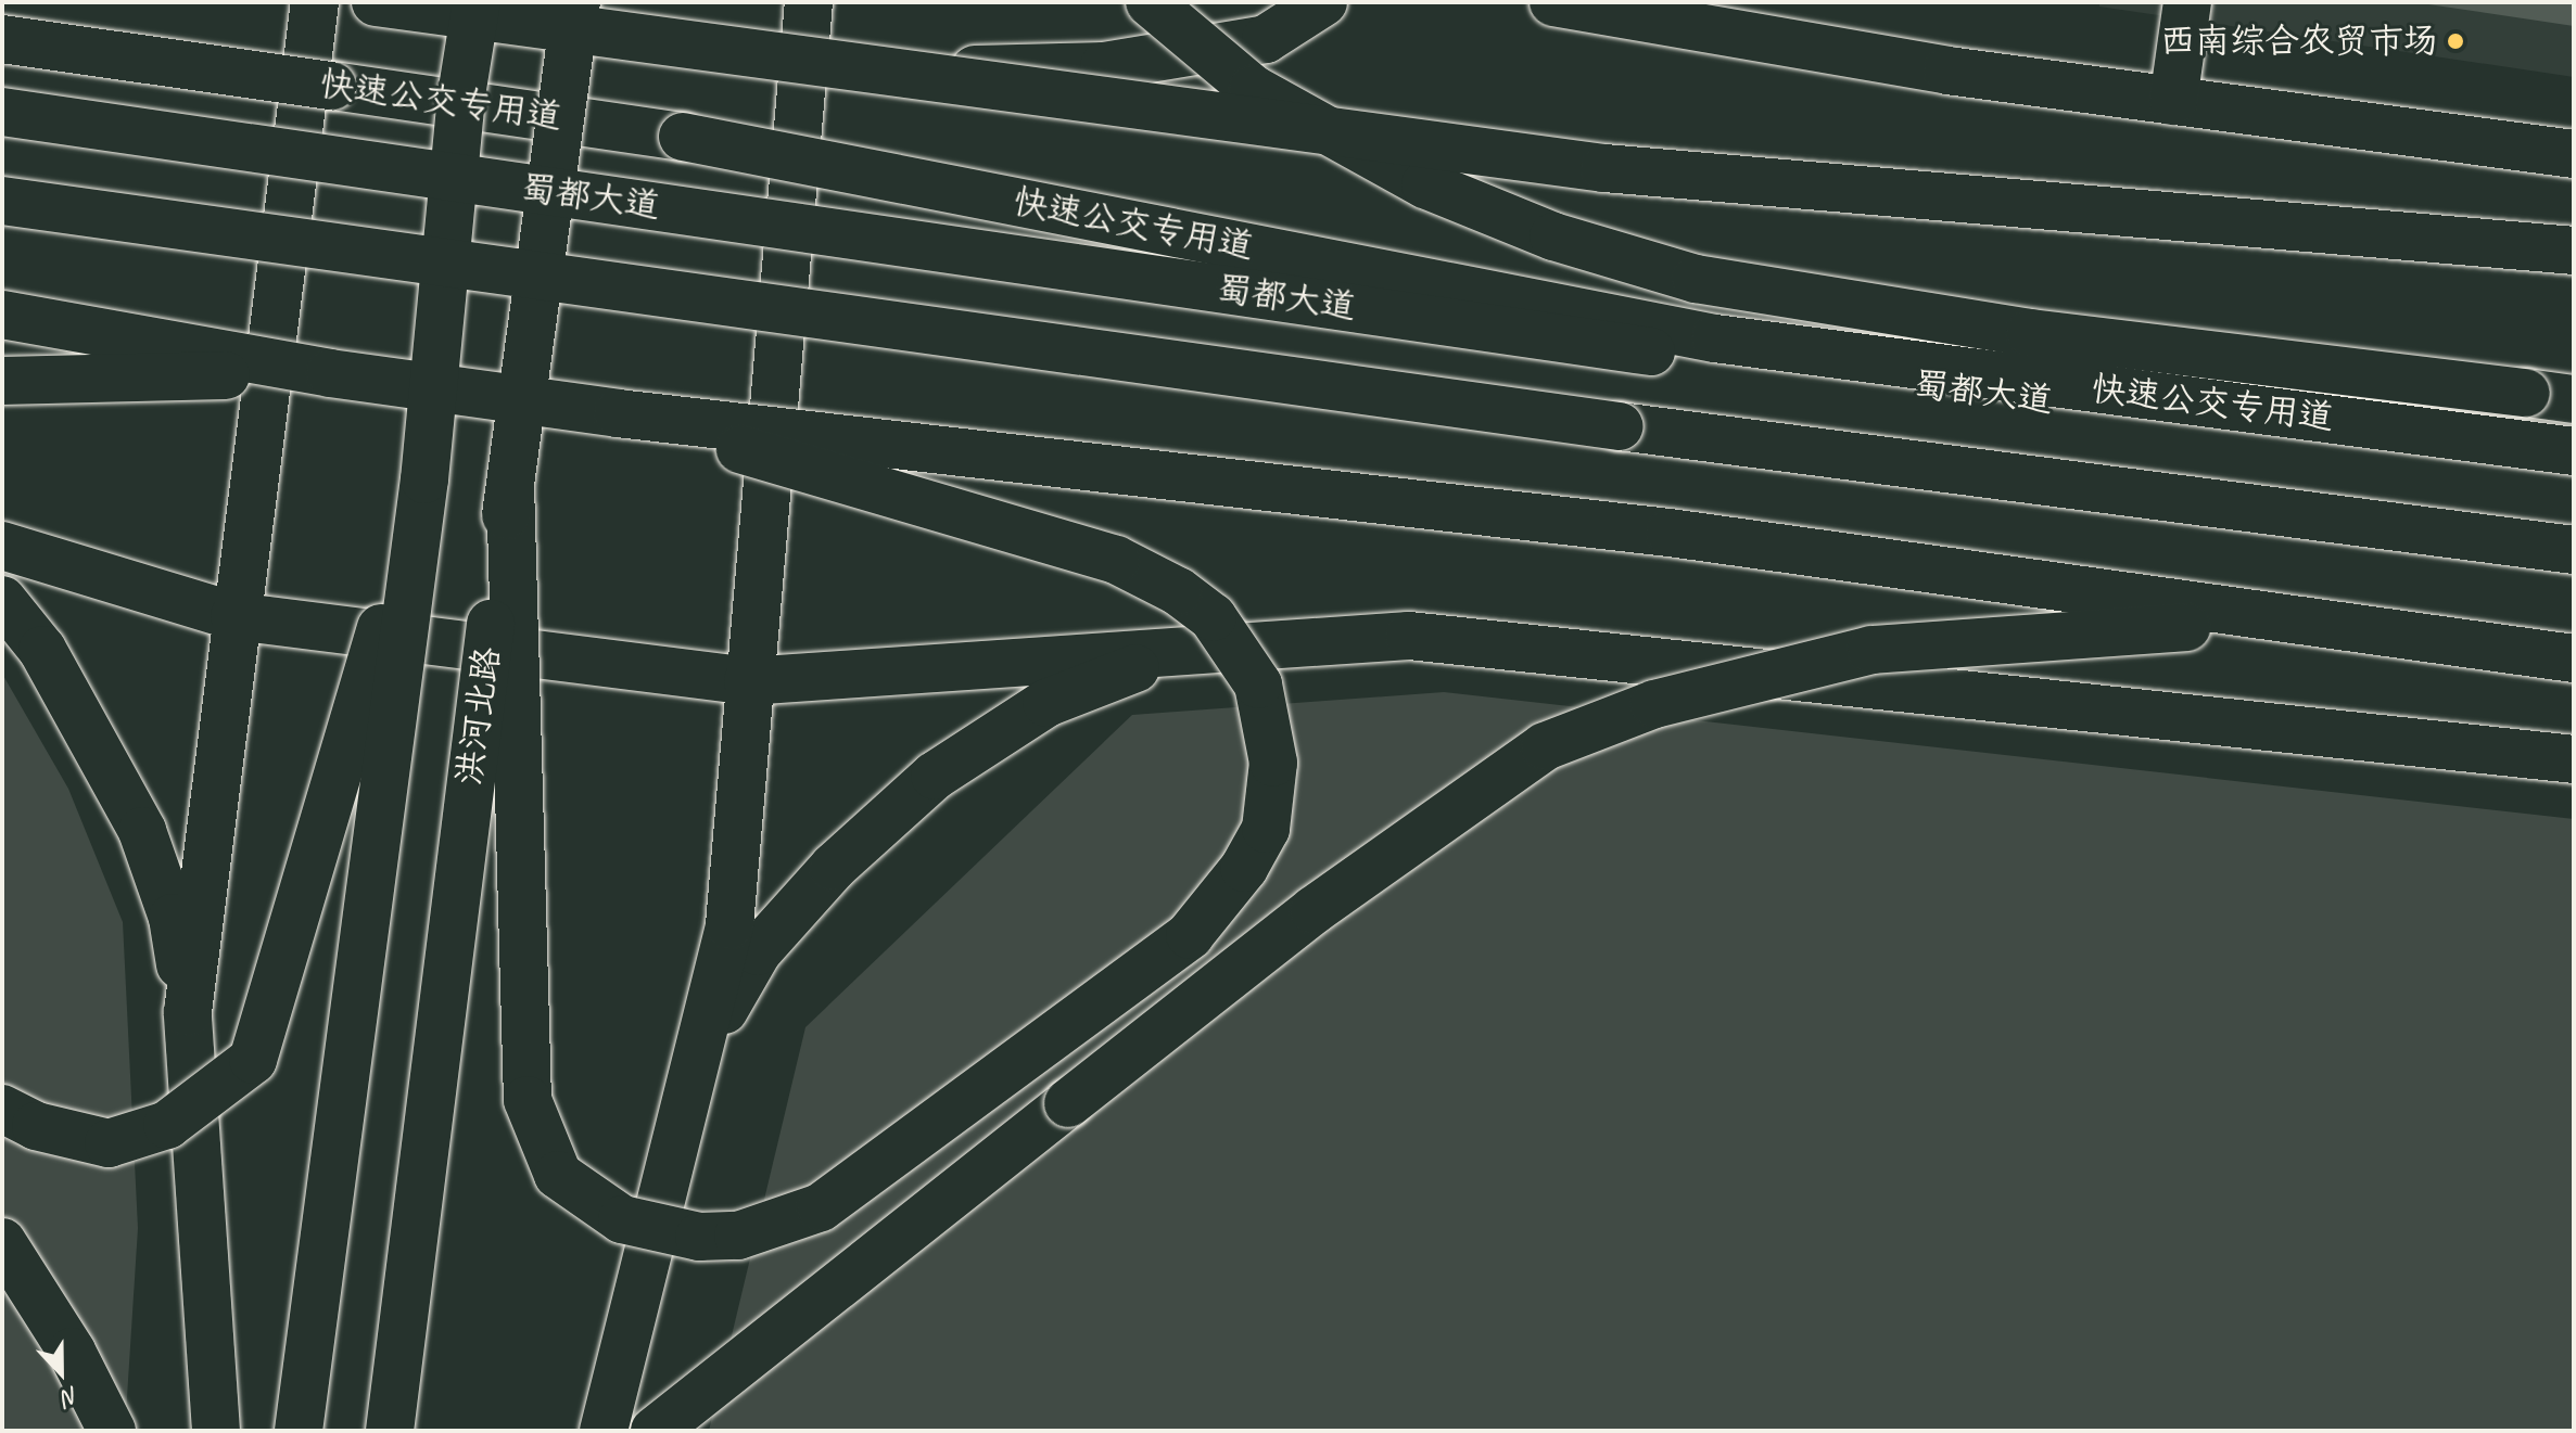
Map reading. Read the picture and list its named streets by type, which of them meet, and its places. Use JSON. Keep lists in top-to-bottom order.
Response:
{
  "streets": {
    "main road": ["快速公交专用道", "蜀都大道", "洪河北路"]
  },
  "places": ["西南综合农贸市场"],
  "north": "bottom"
}
